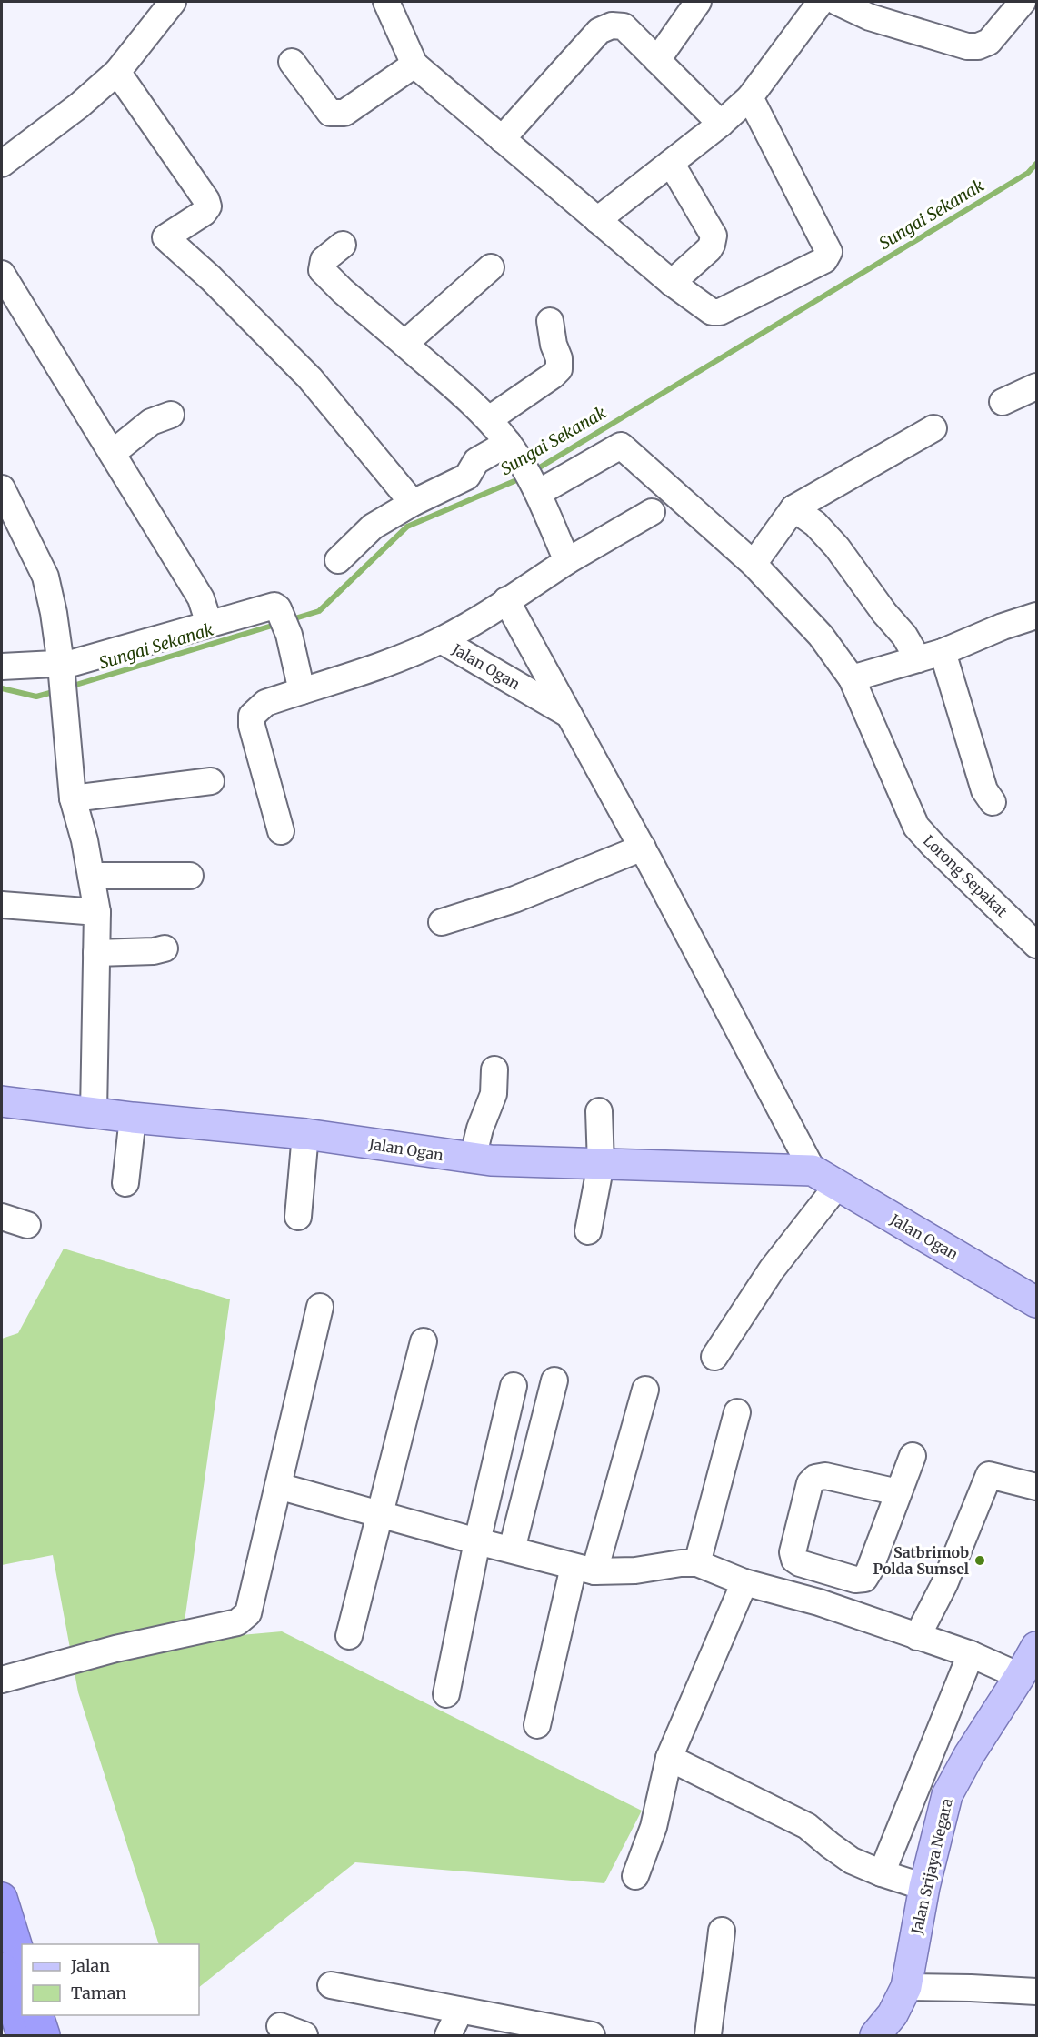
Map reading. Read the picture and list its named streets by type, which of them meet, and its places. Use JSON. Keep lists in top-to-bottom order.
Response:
{
  "streets": {
    "main road": ["Jalan Ogan", "Jalan Srijaya Negara"],
    "street": ["Lorong Sepakat"]
  },
  "water": ["Sungai Sekanak"],
  "places": ["Satbrimob Polda Sumsel"],
  "legend": ["Jalan", "Taman"]
}
